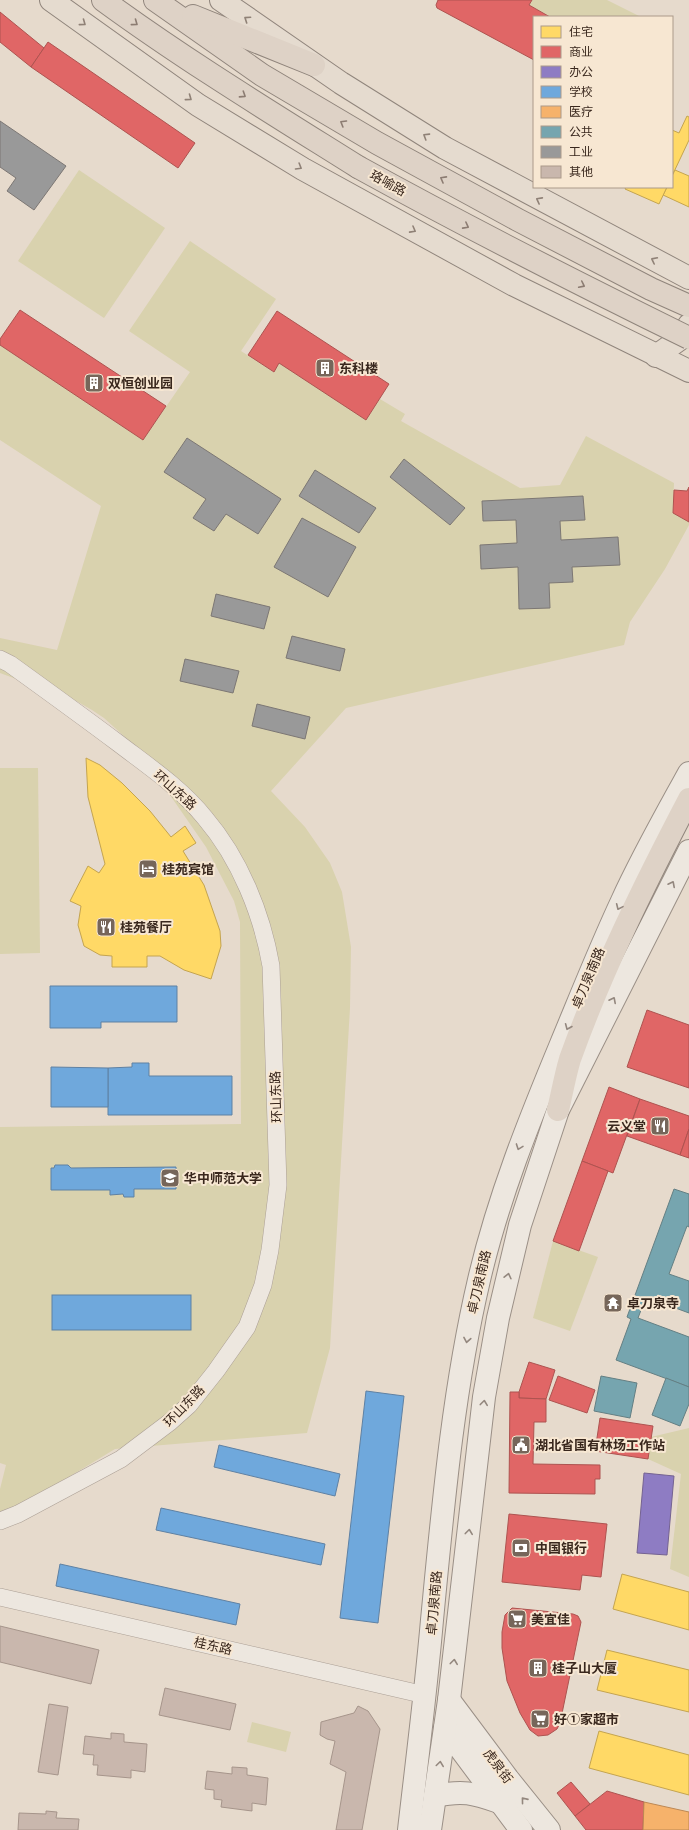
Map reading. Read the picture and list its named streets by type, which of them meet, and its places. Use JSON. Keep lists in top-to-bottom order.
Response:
{
  "streets": {
    "highway": ["珞喻路"],
    "main road": ["卓刀泉南路", "虎泉街"],
    "street": ["环山东路", "桂东路"]
  },
  "crossings": [
    ["卓刀泉南路", "桂东路"],
    ["卓刀泉南路", "虎泉街"]
  ],
  "places": {
    "building": ["东科楼", "双恒创业园", "桂子山大厦"],
    "hotel": ["桂苑宾馆"],
    "restaurant": ["桂苑餐厅", "云义堂"],
    "school or university": ["华中师范大学"],
    "temple": ["卓刀泉寺"],
    "public building": ["湖北省国有林场工作站"],
    "bank": ["中国银行"],
    "supermarket": ["美宜佳", "好①家超市"]
  },
  "legend": [
    "住宅",
    "商业",
    "办公",
    "学校",
    "医疗",
    "公共",
    "工业",
    "其他"
  ]
}
